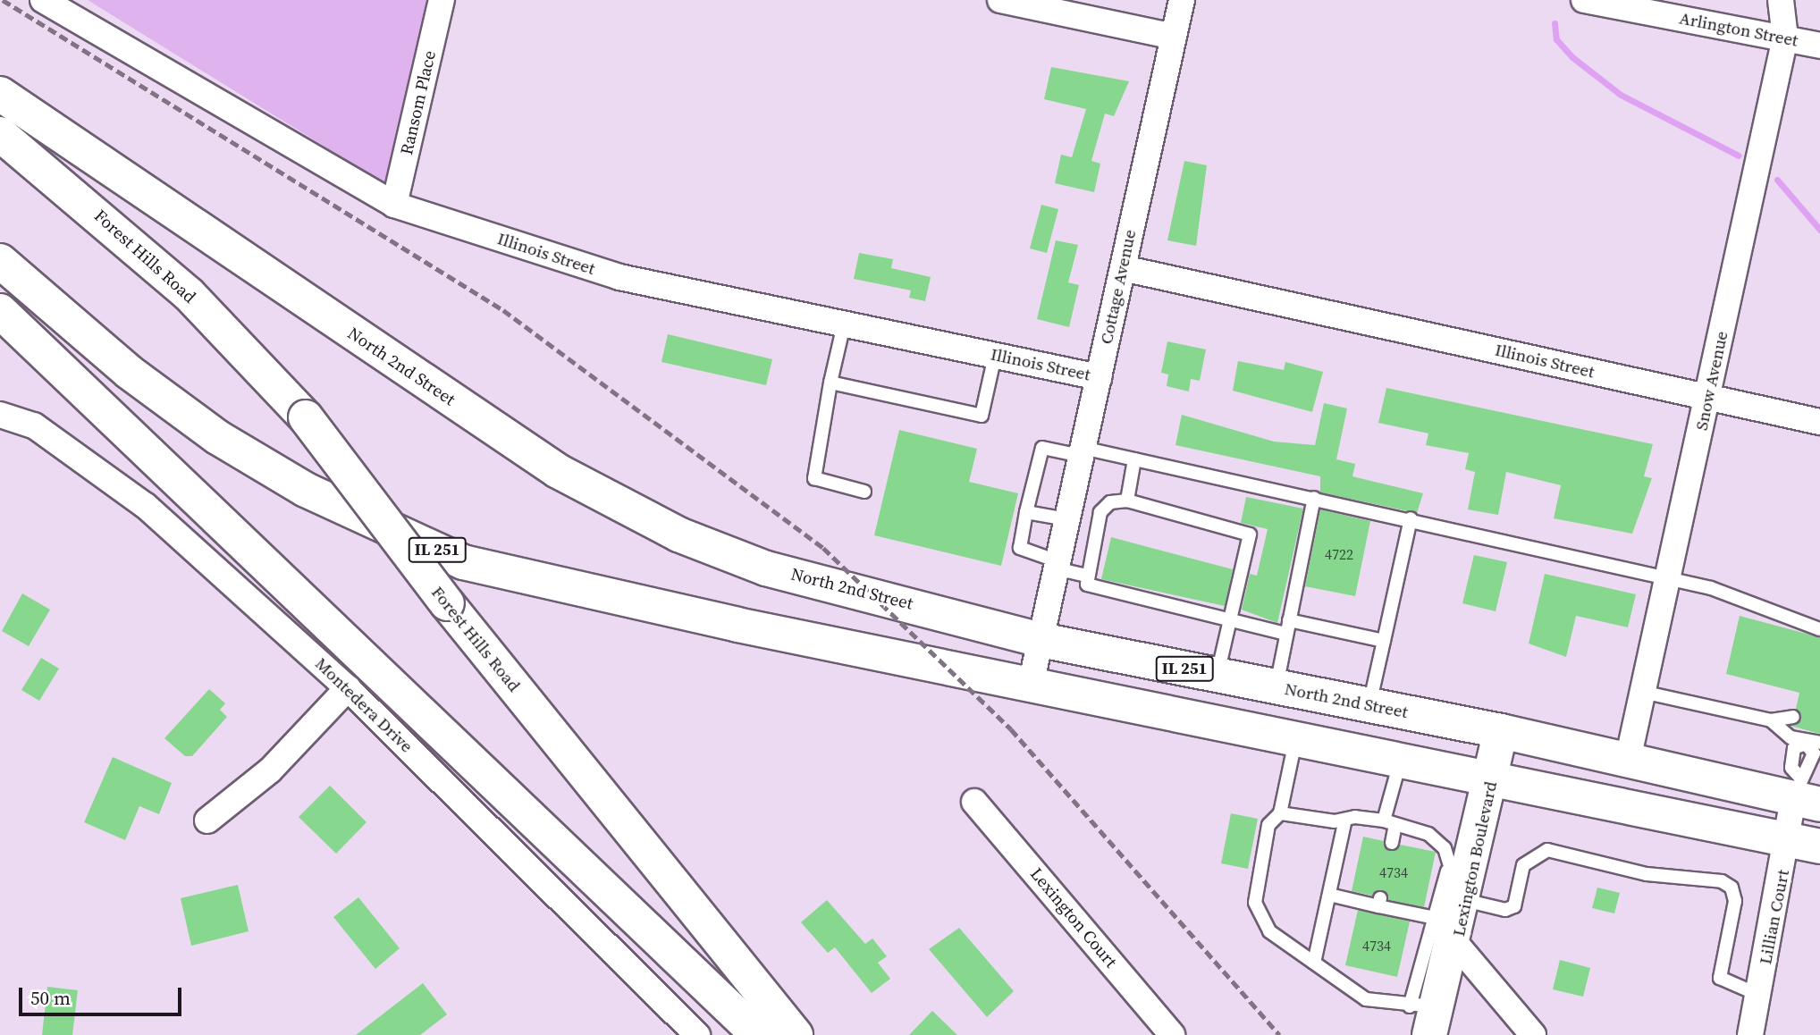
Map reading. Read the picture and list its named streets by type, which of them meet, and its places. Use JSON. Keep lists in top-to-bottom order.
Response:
{
  "streets": {
    "main road": [
      "Forest Hills Road",
      "North 2nd Street",
      "IL 251",
      "Lexington Boulevard"
    ],
    "street": [
      "Arlington Street",
      "Ransom Place",
      "Illinois Street",
      "Cottage Avenue",
      "Snow Avenue",
      "Montedera Drive",
      "Lillian Court",
      "Lexington Court"
    ]
  },
  "crossings": [
    ["Arlington Street", "Snow Avenue"],
    ["Ransom Place", "Illinois Street"],
    ["Illinois Street", "Cottage Avenue"],
    ["Illinois Street", "Snow Avenue"],
    ["Cottage Avenue", "North 2nd Street"],
    ["Cottage Avenue", "IL 251"],
    ["North 2nd Street", "Snow Avenue"],
    ["North 2nd Street", "Lexington Boulevard"],
    ["North 2nd Street", "Lillian Court"],
    ["IL 251", "Lexington Boulevard"],
    ["IL 251", "Lillian Court"]
  ],
  "house_numbers": ["4722", "4734", "4734"],
  "scale_bar": "50 m"
}
